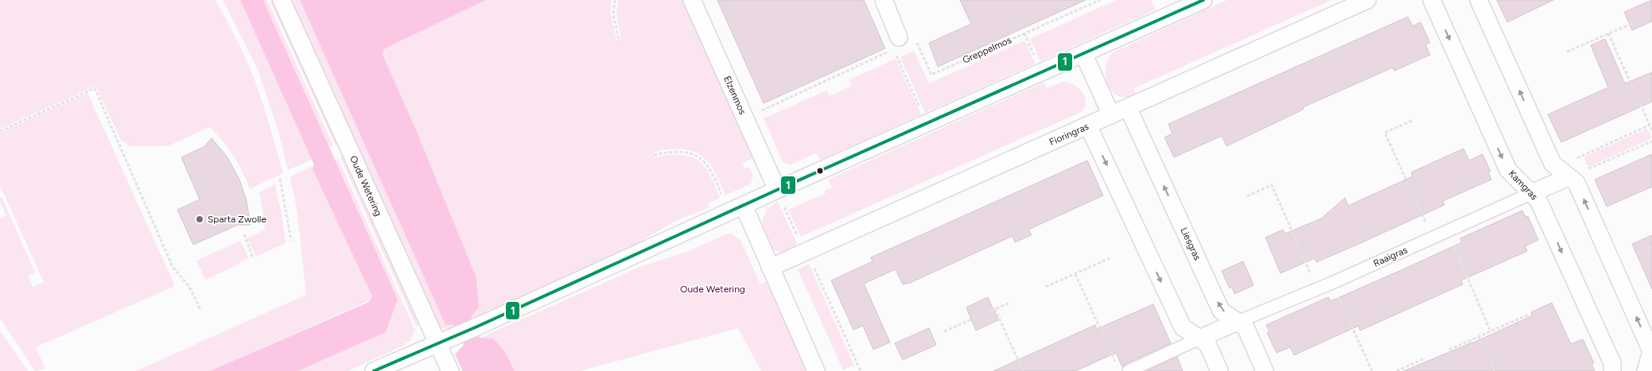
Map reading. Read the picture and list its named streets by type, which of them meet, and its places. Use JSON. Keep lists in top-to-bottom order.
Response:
{
  "streets": {
    "street": [
      "Elzenmos",
      "Fioringras",
      "Kamgras",
      "Oude Wetering",
      "Liesgras",
      "Raaigras"
    ],
    "path": ["Greppelmos"]
  },
  "crossings": [
    ["Fioringras", "Liesgras"],
    ["Kamgras", "Raaigras"],
    ["Liesgras", "Raaigras"]
  ],
  "parks": ["Oude Wetering"],
  "places": ["Sparta Zwolle"],
  "lines": ["transit line 1"]
}
